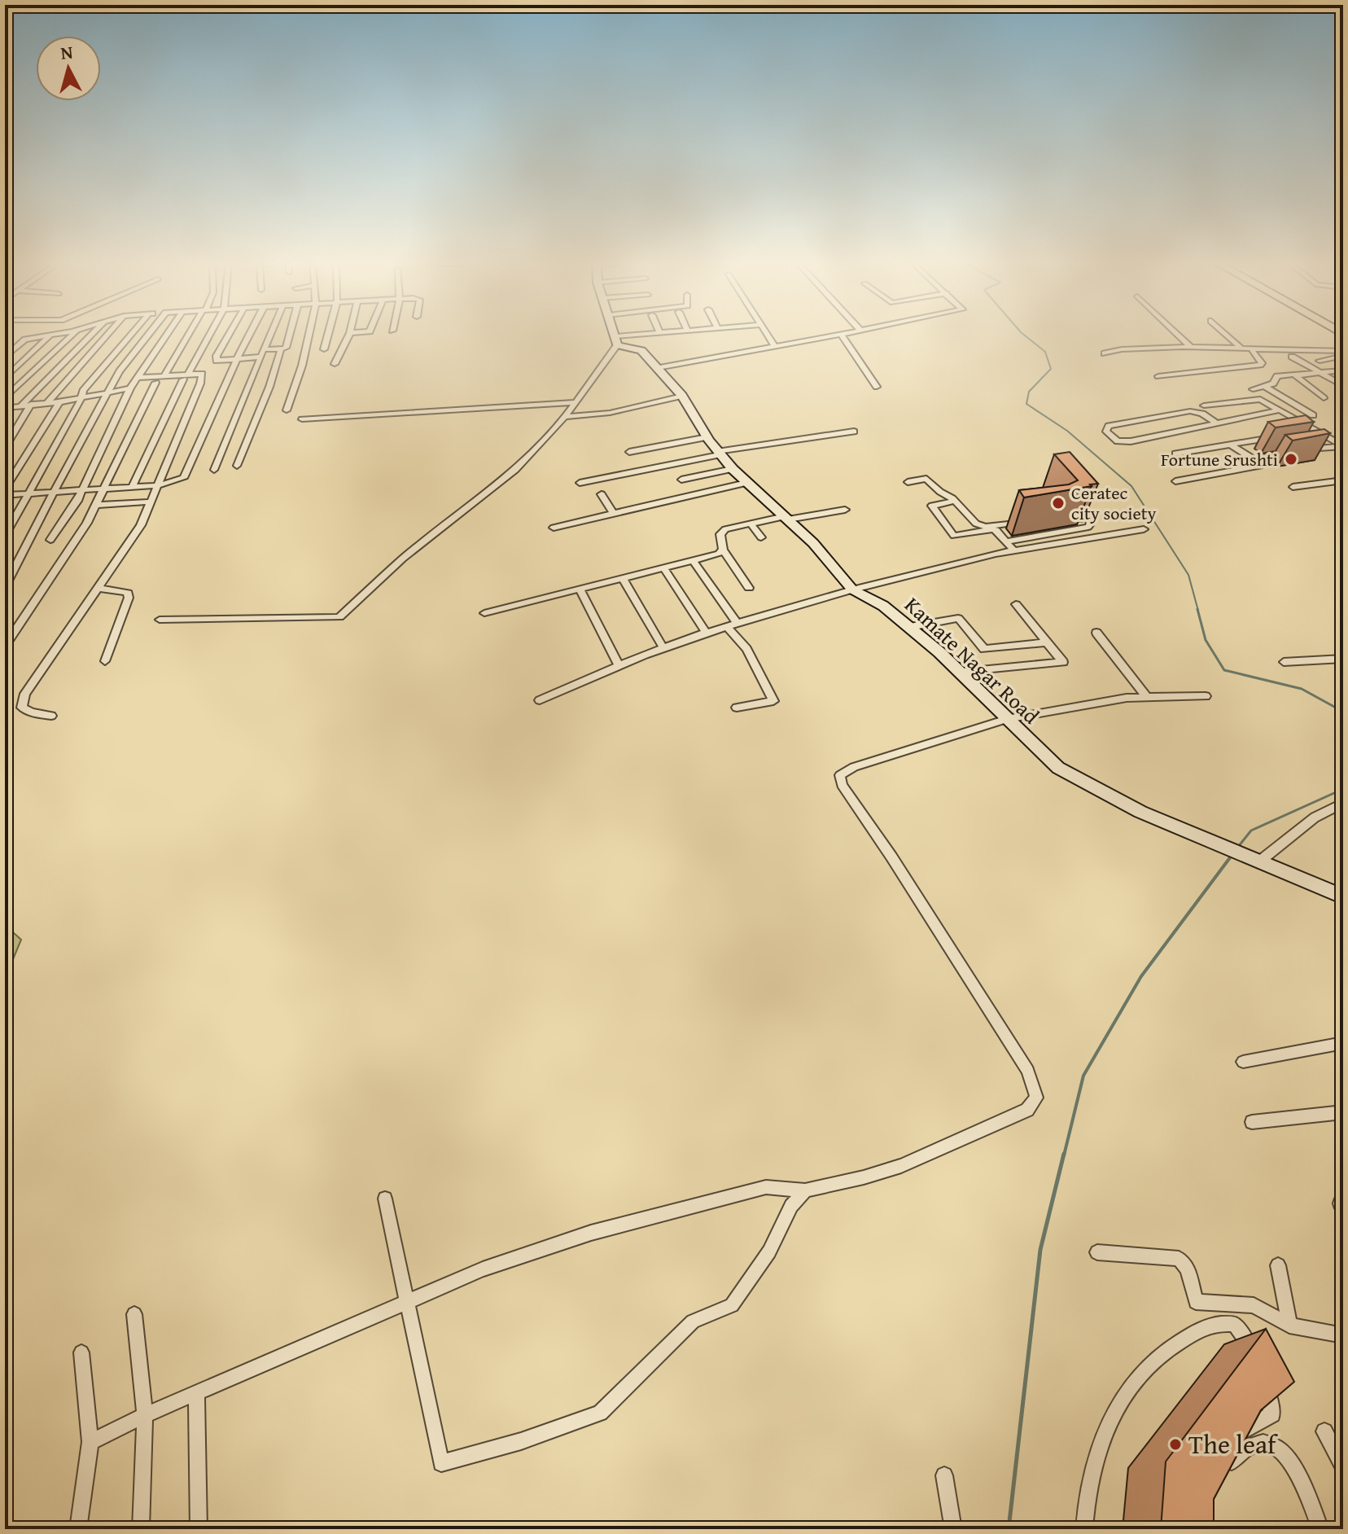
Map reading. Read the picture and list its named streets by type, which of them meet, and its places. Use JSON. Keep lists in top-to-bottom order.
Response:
{
  "streets": {
    "street": ["Kamate Nagar Road"]
  },
  "places": ["Fortune Srushti", "Ceratec city society", "The leaf"],
  "north": "top"
}
